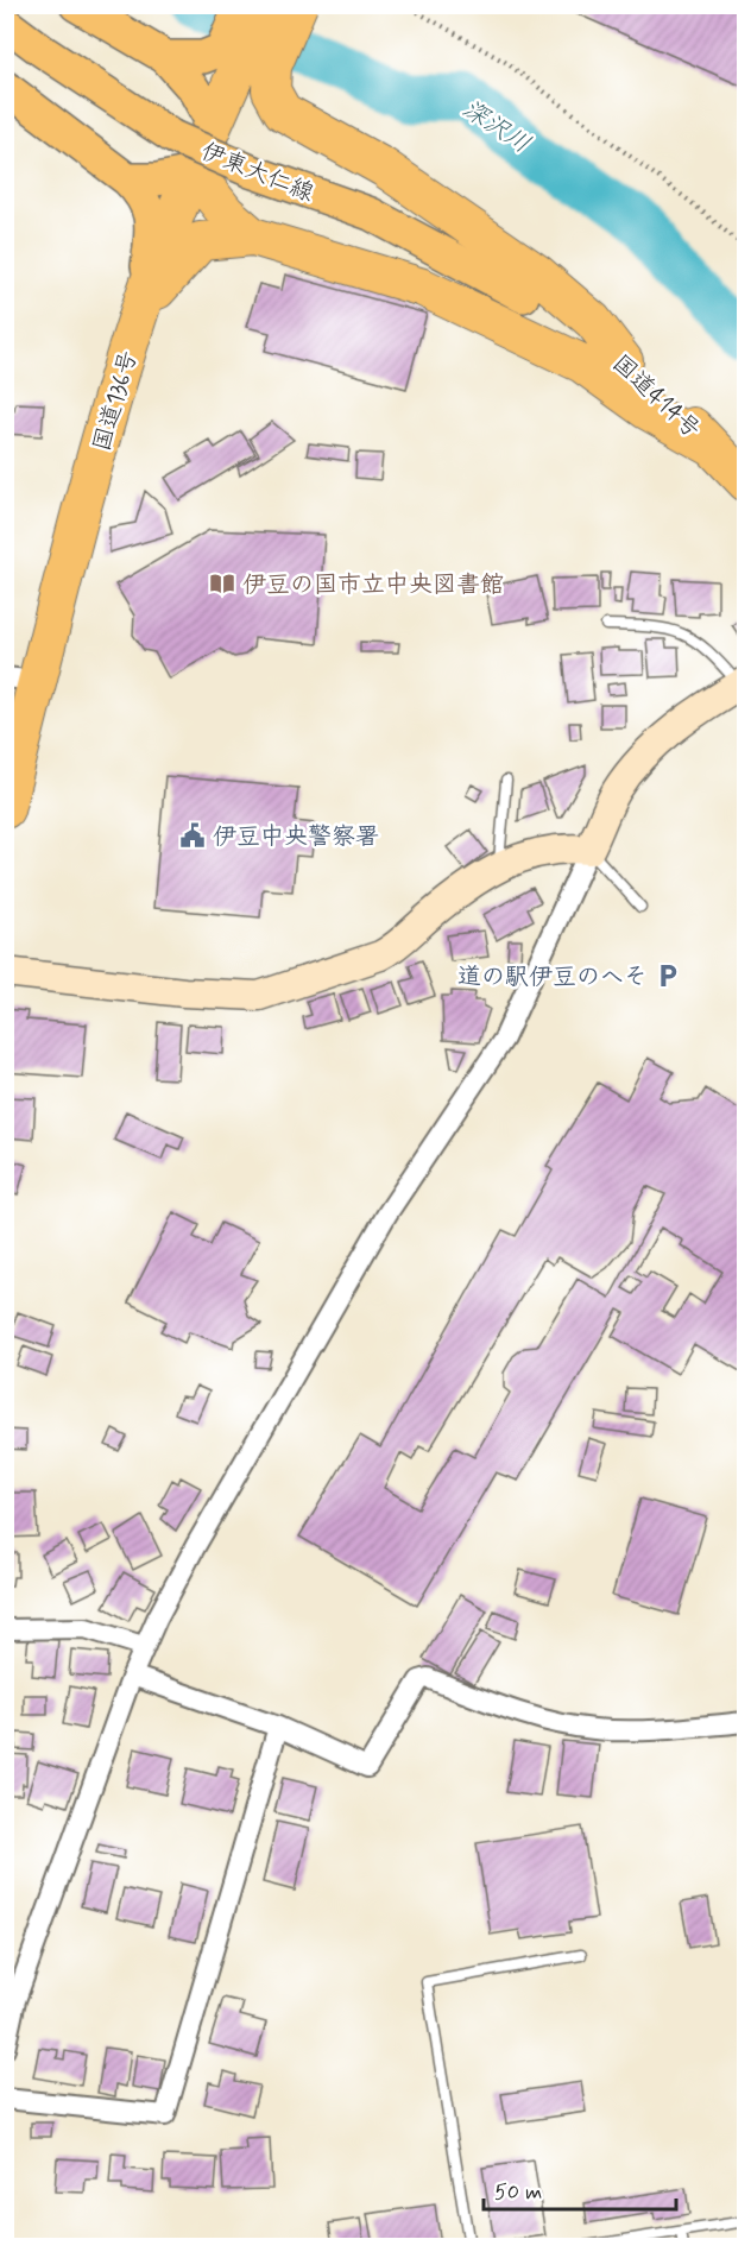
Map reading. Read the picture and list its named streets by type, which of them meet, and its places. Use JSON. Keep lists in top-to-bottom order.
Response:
{
  "streets": {
    "highway": ["国道414号", "国道136号"],
    "main road": ["伊東大仁線"]
  },
  "crossings": [
    ["伊東大仁線", "国道414号"]
  ],
  "water": ["深沢川"],
  "places": {
    "library": ["伊豆の国市立中央図書館"],
    "public building": ["伊豆中央警察署"],
    "parking": ["道の駅伊豆のへそ"]
  },
  "scale_bar": "50 m"
}
